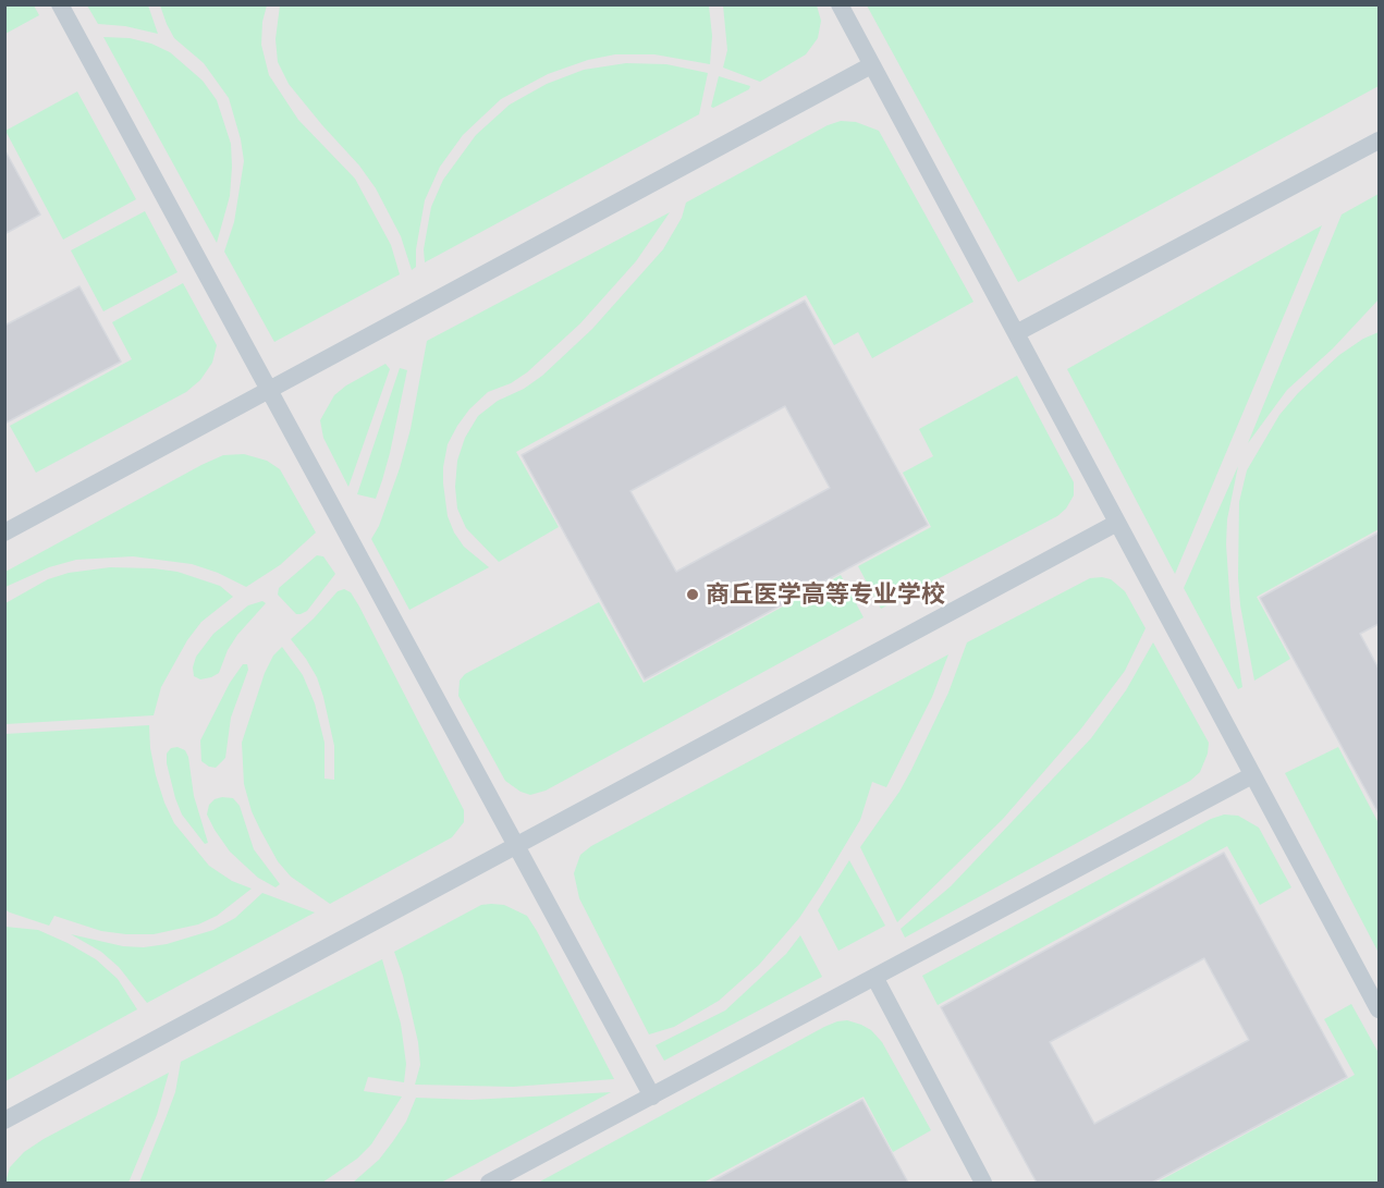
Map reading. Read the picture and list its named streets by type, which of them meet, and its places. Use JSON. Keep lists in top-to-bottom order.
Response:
{
  "places": ["商丘医学高等专业学校"]
}
